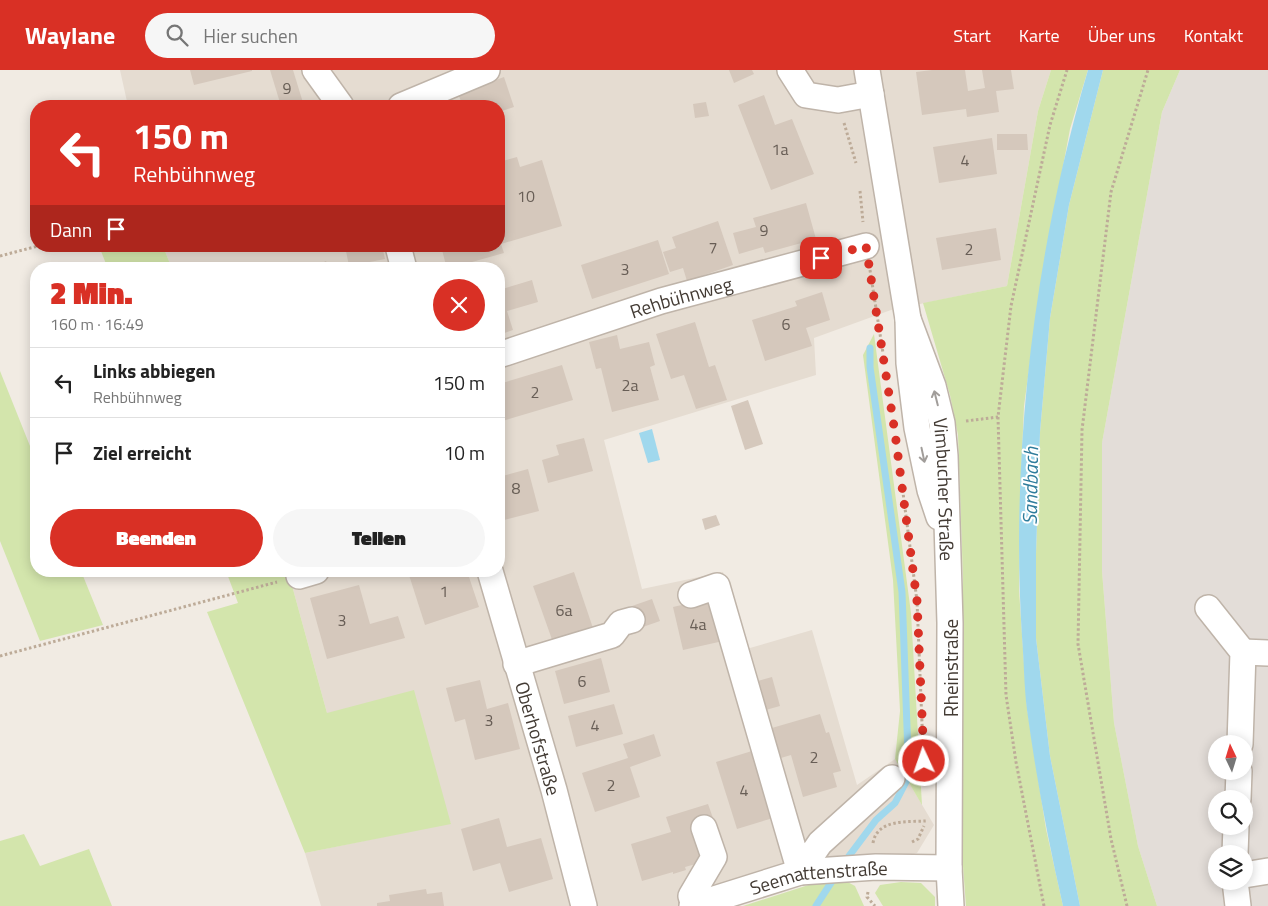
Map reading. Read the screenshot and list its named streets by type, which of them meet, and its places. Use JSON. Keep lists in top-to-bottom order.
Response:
{
  "streets": {
    "street": [
      "Rehbühnweg",
      "Vimbucher Straße",
      "Rheinstraße",
      "Oberhofstraße",
      "Seemattenstraße"
    ]
  },
  "crossings": [
    ["Vimbucher Straße", "Rheinstraße"],
    ["Rheinstraße", "Seemattenstraße"]
  ],
  "water": ["Sandbach"],
  "house_numbers": [
    "9",
    "1a",
    "4",
    "10",
    "9",
    "7",
    "2",
    "3",
    "6",
    "2a",
    "2",
    "8",
    "1",
    "6a",
    "3",
    "4a",
    "6",
    "3",
    "4",
    "2",
    "2",
    "4"
  ],
  "north": "top",
  "page": {
    "header": "Waylane",
    "search": "Hier suchen",
    "nav": [
      "Start",
      "Karte",
      "Über uns",
      "Kontakt"
    ],
    "turn": ["150 m", "Rehbühnweg"],
    "then": "Dann",
    "heading": ["2 Min.", "160 m · 16:49"],
    "list": [
      {
        "name": "Links abbiegen",
        "note": "Rehbühnweg",
        "value": "150 m"
      },
      {
        "name": "Ziel erreicht",
        "value": "10 m"
      }
    ],
    "buttons": ["Beenden", "Teilen"]
  }
}
